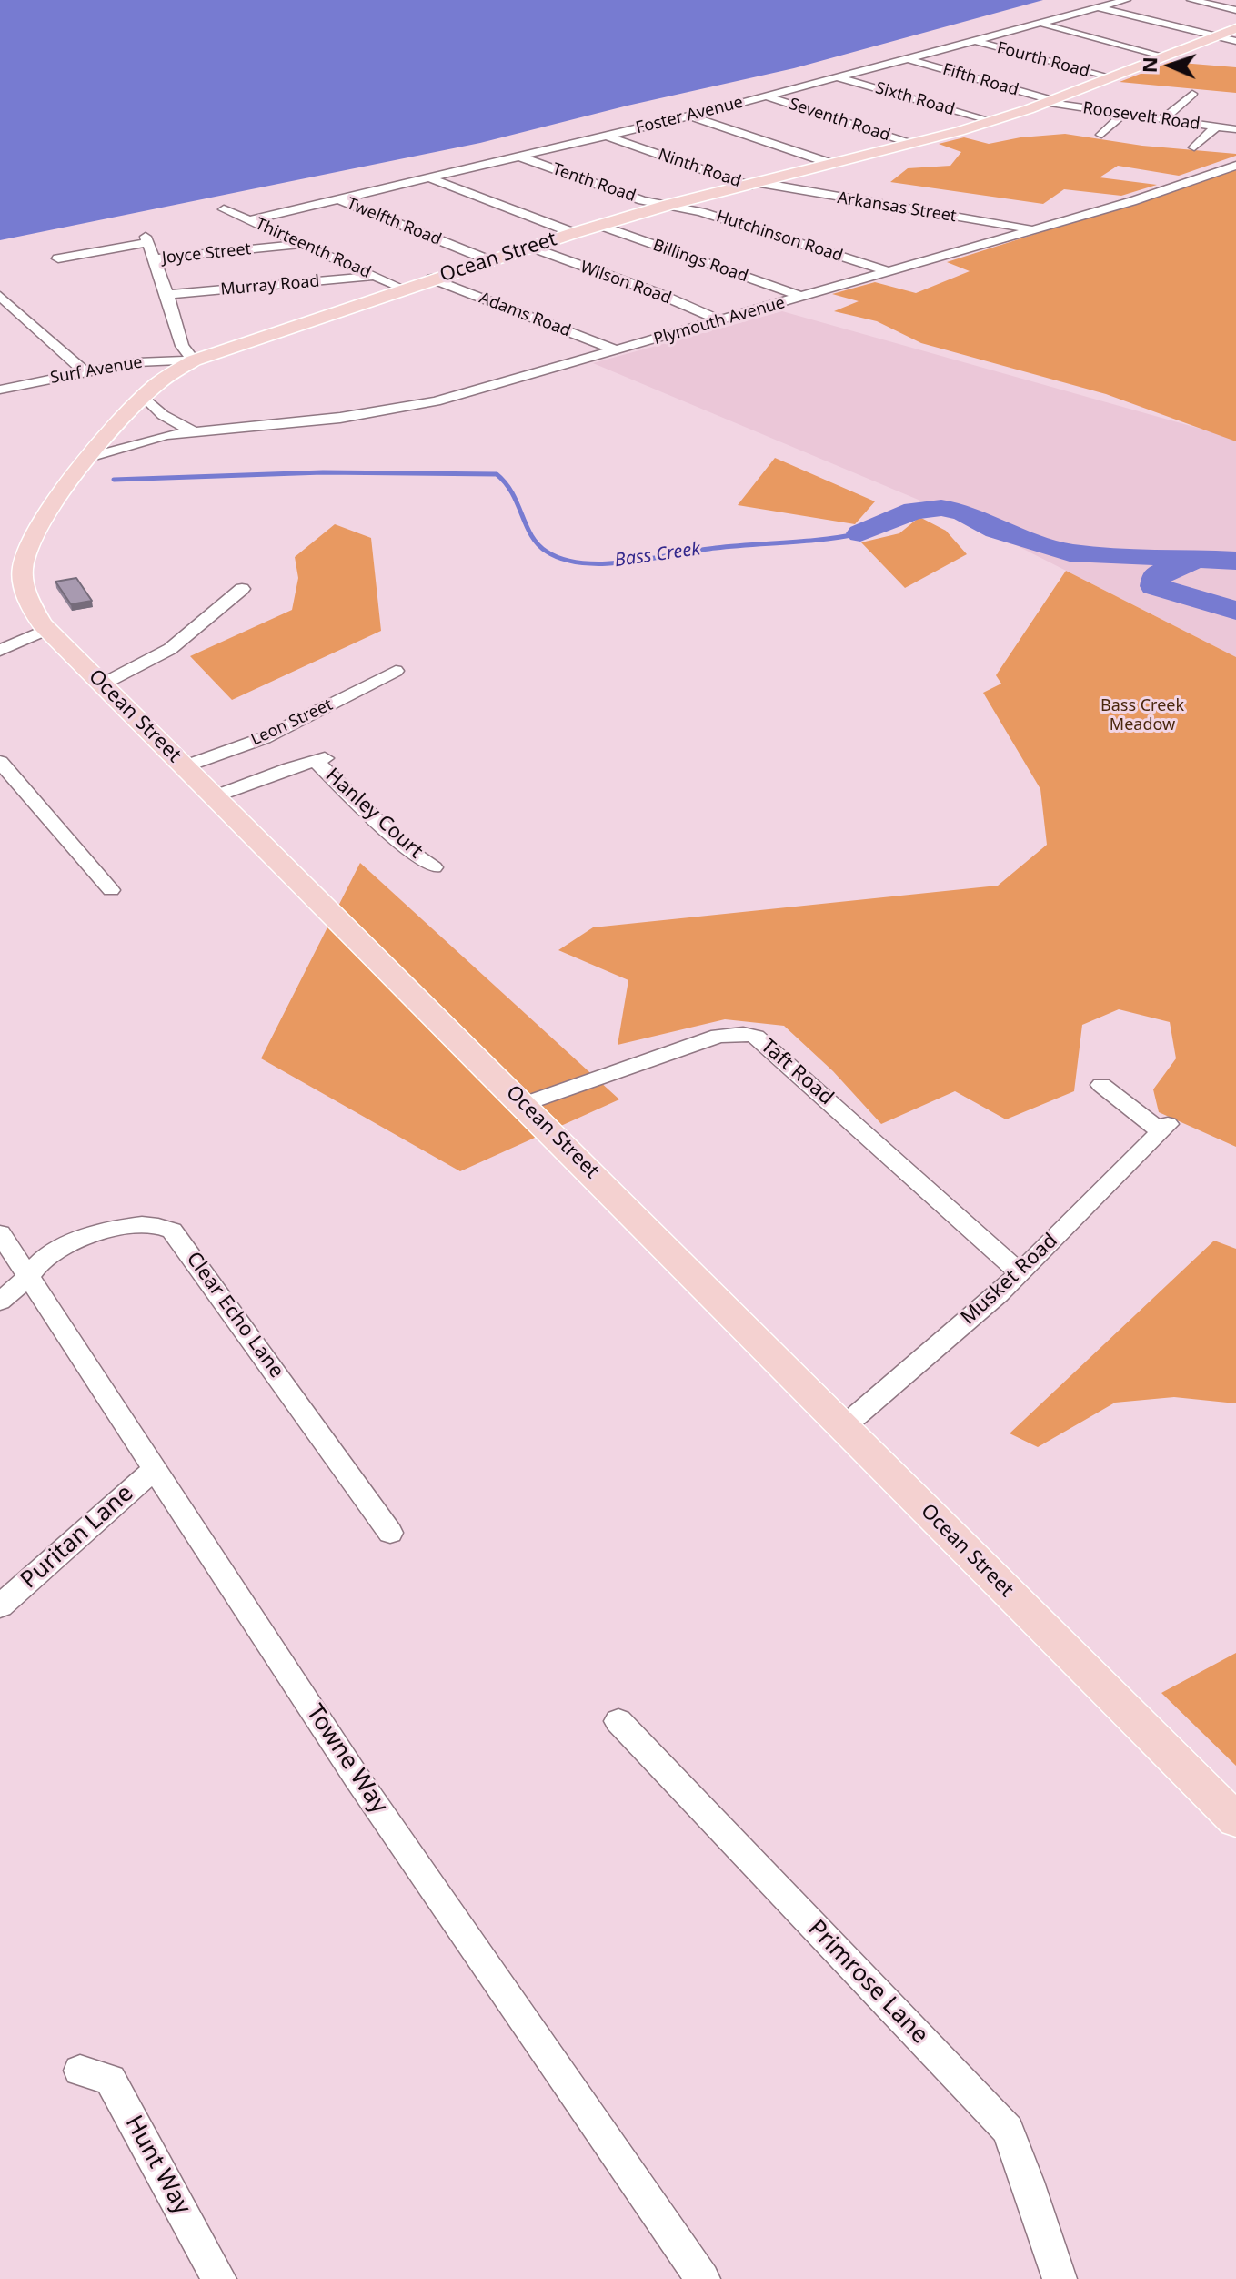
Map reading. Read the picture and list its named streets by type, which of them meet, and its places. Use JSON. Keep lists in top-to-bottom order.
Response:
{
  "streets": {
    "main road": ["Ocean Street"],
    "street": [
      "Fourth Road",
      "Fifth Road",
      "Sixth Road",
      "Foster Avenue",
      "Roosevelt Road",
      "Seventh Road",
      "Ninth Road",
      "Tenth Road",
      "Arkansas Street",
      "Twelfth Road",
      "Hutchinson Road",
      "Thirteenth Road",
      "Joyce Street",
      "Billings Road",
      "Wilson Road",
      "Murray Road",
      "Adams Road",
      "Plymouth Avenue",
      "Surf Avenue",
      "Leon Street",
      "Hanley Court",
      "Taft Road",
      "Musket Road",
      "Clear Echo Lane",
      "Puritan Lane",
      "Towne Way",
      "Primrose Lane",
      "Hunt Way"
    ]
  },
  "crossings": [
    ["Fourth Road", "Foster Avenue"],
    ["Fourth Road", "Ocean Street"],
    ["Fifth Road", "Foster Avenue"],
    ["Fifth Road", "Roosevelt Road"],
    ["Fifth Road", "Ocean Street"],
    ["Sixth Road", "Foster Avenue"],
    ["Sixth Road", "Ocean Street"],
    ["Foster Avenue", "Seventh Road"],
    ["Foster Avenue", "Ninth Road"],
    ["Foster Avenue", "Tenth Road"],
    ["Foster Avenue", "Twelfth Road"],
    ["Foster Avenue", "Thirteenth Road"],
    ["Roosevelt Road", "Ocean Street"],
    ["Seventh Road", "Ocean Street"],
    ["Ninth Road", "Arkansas Street"],
    ["Ninth Road", "Ocean Street"],
    ["Tenth Road", "Hutchinson Road"],
    ["Tenth Road", "Ocean Street"],
    ["Arkansas Street", "Ocean Street"],
    ["Arkansas Street", "Plymouth Avenue"],
    ["Twelfth Road", "Ocean Street"],
    ["Hutchinson Road", "Ocean Street"],
    ["Hutchinson Road", "Plymouth Avenue"],
    ["Thirteenth Road", "Joyce Street"],
    ["Thirteenth Road", "Ocean Street"],
    ["Thirteenth Road", "Murray Road"],
    ["Ocean Street", "Billings Road"],
    ["Ocean Street", "Wilson Road"],
    ["Ocean Street", "Adams Road"],
    ["Ocean Street", "Plymouth Avenue"],
    ["Ocean Street", "Surf Avenue"],
    ["Ocean Street", "Leon Street"],
    ["Ocean Street", "Hanley Court"],
    ["Ocean Street", "Taft Road"],
    ["Ocean Street", "Musket Road"],
    ["Billings Road", "Plymouth Avenue"],
    ["Wilson Road", "Plymouth Avenue"],
    ["Adams Road", "Plymouth Avenue"],
    ["Taft Road", "Musket Road"],
    ["Clear Echo Lane", "Towne Way"],
    ["Puritan Lane", "Towne Way"]
  ],
  "water": ["Bass Creek"],
  "parks": ["Bass Creek Meadow"],
  "north": "left"
}
